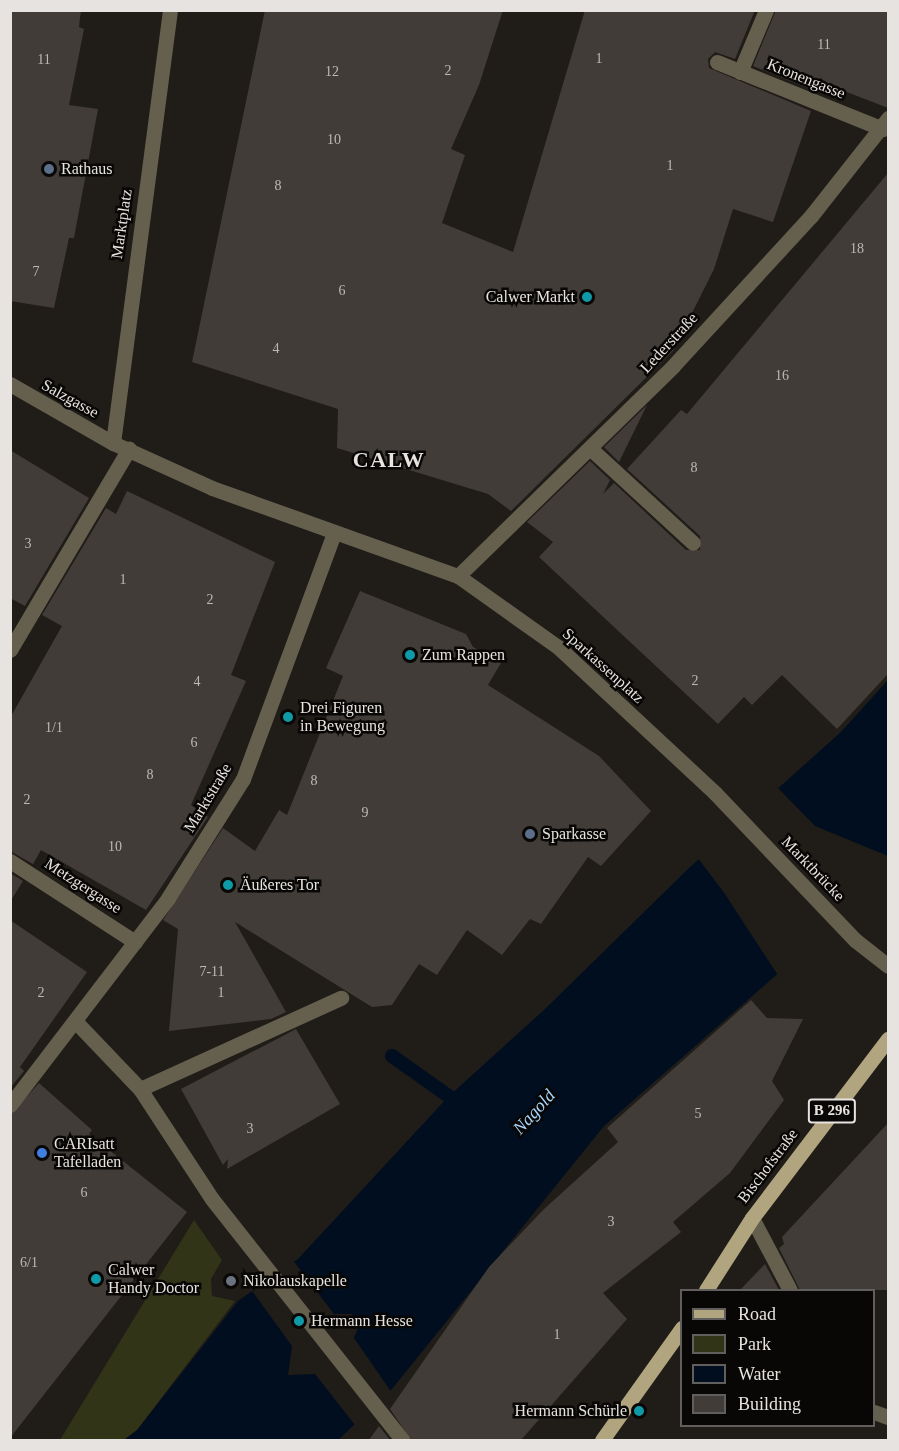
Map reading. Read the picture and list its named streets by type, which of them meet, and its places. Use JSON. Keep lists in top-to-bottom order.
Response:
{
  "streets": {
    "main road": ["B 296", "Bischofstraße"],
    "street": [
      "Kronengasse",
      "Marktplatz",
      "Lederstraße",
      "Salzgasse",
      "Sparkassenplatz",
      "Marktstraße",
      "Marktbrücke",
      "Metzgergasse"
    ]
  },
  "crossings": [
    ["Kronengasse", "Lederstraße"],
    ["Marktplatz", "Salzgasse"],
    ["Lederstraße", "Sparkassenplatz"],
    ["Sparkassenplatz", "Marktbrücke"],
    ["Marktstraße", "Metzgergasse"]
  ],
  "districts": ["CALW"],
  "water": ["Nagold"],
  "places": [
    "Rathaus",
    "Calwer Markt",
    "Zum Rappen",
    "Drei Figuren in Bewegung",
    "Sparkasse",
    "Äußeres Tor",
    "CARIsatt Tafelladen",
    "Calwer Handy Doctor",
    "Nikolauskapelle",
    "Hermann Hesse",
    "Hermann Schürle"
  ],
  "house_numbers": [
    "11",
    "1",
    "11",
    "2",
    "12",
    "10",
    "1",
    "8",
    "18",
    "7",
    "6",
    "4",
    "16",
    "8",
    "3",
    "1",
    "2",
    "2",
    "4",
    "1/1",
    "6",
    "8",
    "8",
    "2",
    "9",
    "10",
    "7-11",
    "2",
    "1",
    "5",
    "3",
    "6",
    "3",
    "6/1",
    "1"
  ],
  "legend": [
    "Road",
    "Park",
    "Water",
    "Building"
  ]
}
